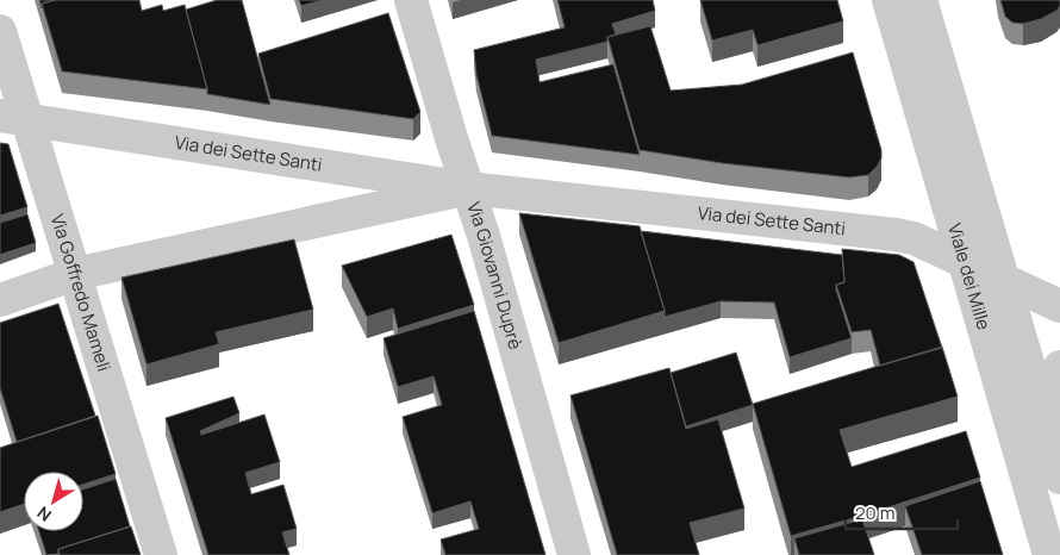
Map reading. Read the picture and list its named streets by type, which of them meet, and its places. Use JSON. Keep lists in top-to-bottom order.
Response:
{
  "streets": {
    "street": [
      "Via dei Sette Santi",
      "Via Giovanni Duprè",
      "Viale dei Mille",
      "Via Goffredo Mameli"
    ]
  },
  "crossings": [
    ["Via dei Sette Santi", "Via Giovanni Duprè"],
    ["Via dei Sette Santi", "Viale dei Mille"],
    ["Via dei Sette Santi", "Via Goffredo Mameli"]
  ],
  "scale_bar": "20 m",
  "north": "bottom left"
}
